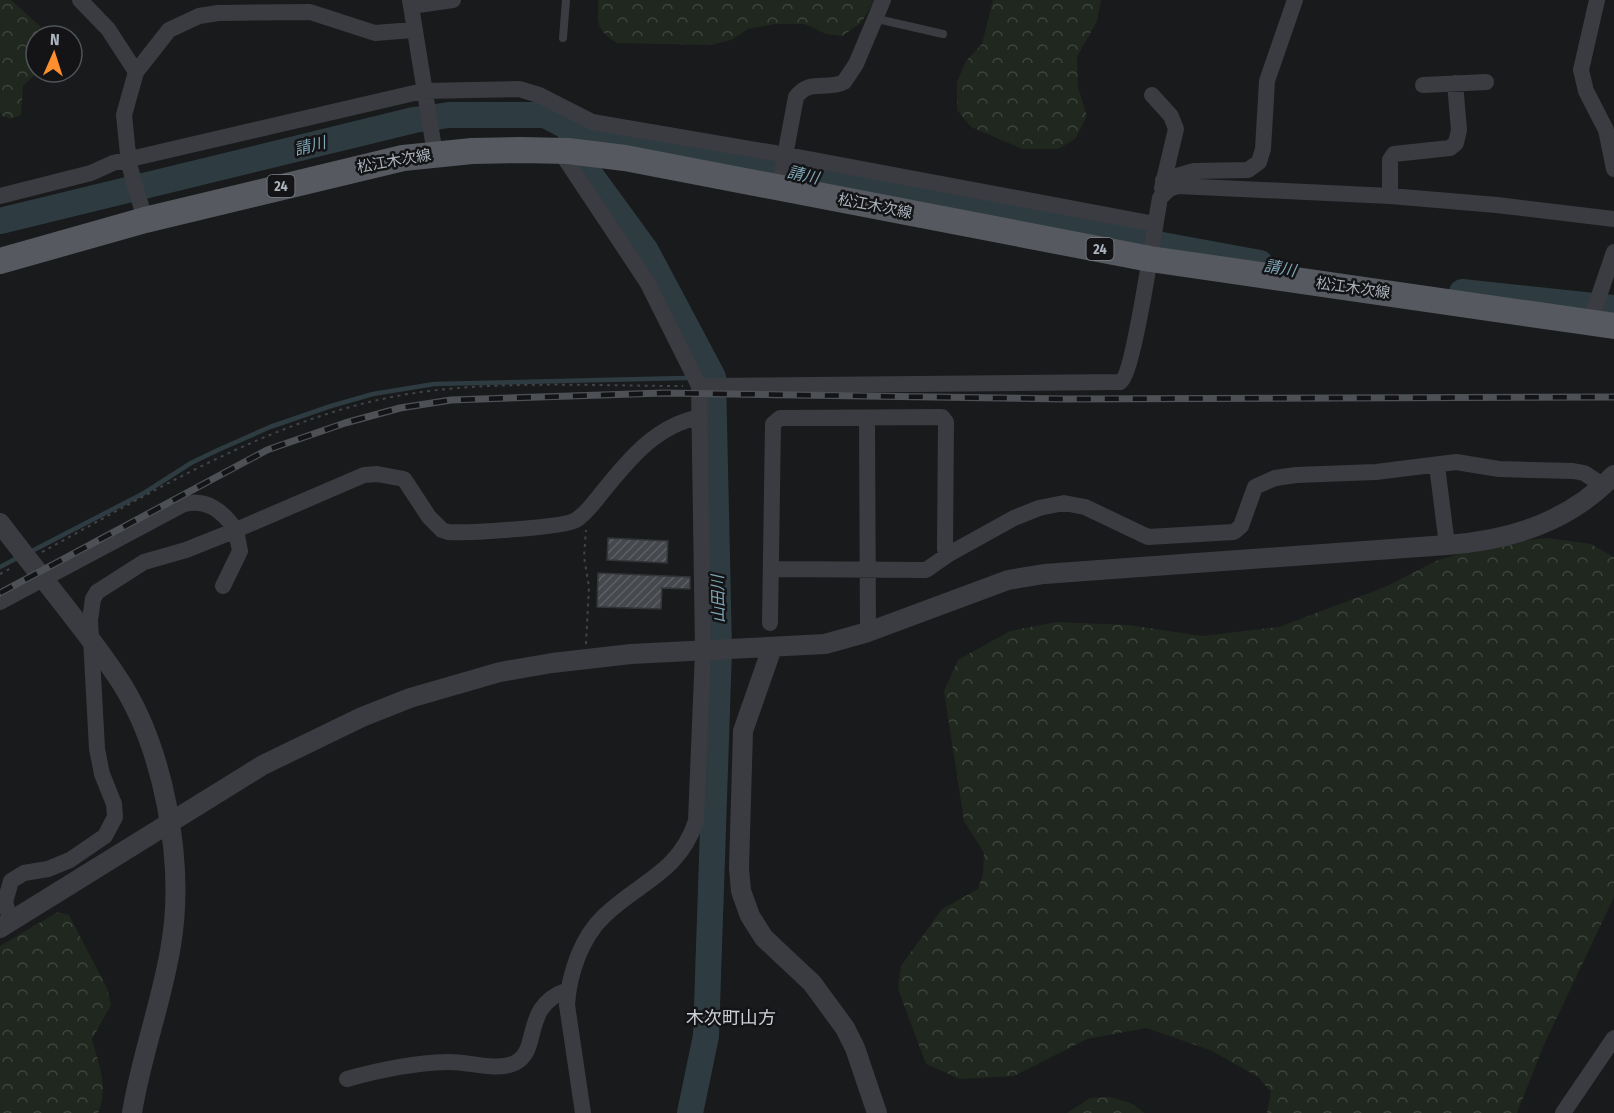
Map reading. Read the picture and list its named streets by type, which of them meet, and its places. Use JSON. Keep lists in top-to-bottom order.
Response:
{
  "streets": {
    "main road": ["松江木次線", "24"]
  },
  "districts": ["木次町山方"],
  "water": ["請川", "山田川"],
  "north": "top"
}
